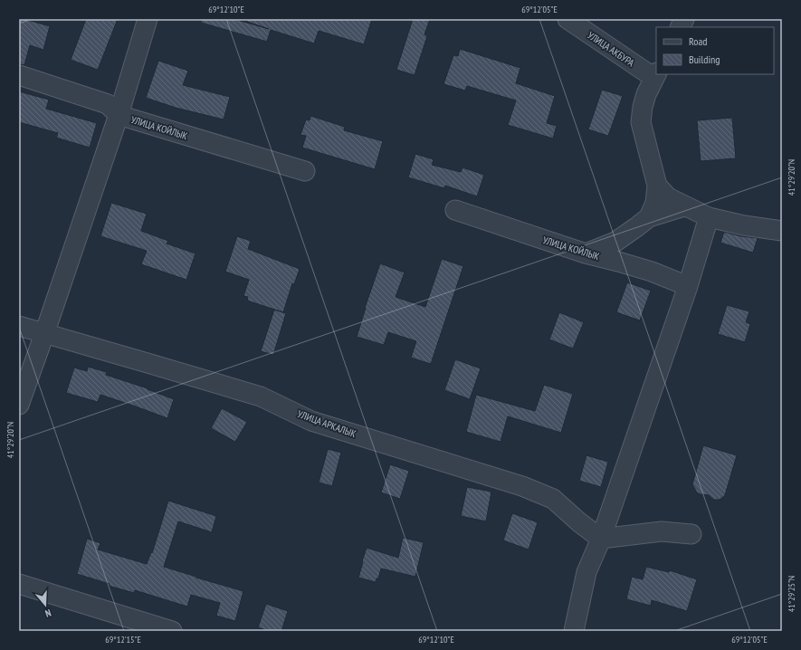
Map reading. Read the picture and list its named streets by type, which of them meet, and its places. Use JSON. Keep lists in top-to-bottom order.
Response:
{
  "streets": {
    "street": ["УЛИЦА АКБУРА", "УЛИЦА КОЙЛЫК", "УЛИЦА АРКАЛЫК"]
  },
  "legend": ["Road", "Building"],
  "north": "bottom",
  "coordinates": [
    "69°12'10\"E",
    "69°12'05\"E",
    "41°29'20\"N",
    "41°29'25\"N",
    "69°12'15\"E"
  ]
}
